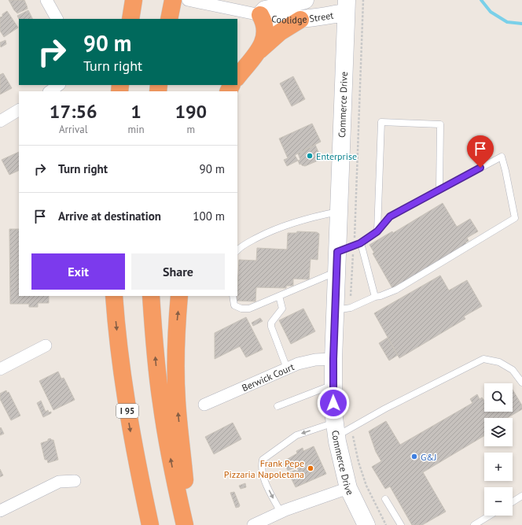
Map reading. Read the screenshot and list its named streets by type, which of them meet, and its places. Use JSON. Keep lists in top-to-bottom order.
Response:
{
  "streets": {
    "highway": ["I 95"],
    "main road": ["Coolidge Street", "Commerce Drive"],
    "street": ["Berwick Court"]
  },
  "crossings": [
    ["Coolidge Street", "Commerce Drive"],
    ["Commerce Drive", "Berwick Court"]
  ],
  "places": ["Enterprise", "G&J", "Frank Pepe Pizzaria Napoletana"],
  "page": {
    "turn": ["90 m", "Turn right"],
    "eta": [
      "17:56",
      "Arrival",
      "1",
      "min",
      "190",
      "m"
    ],
    "list": [
      {
        "name": "Turn right",
        "value": "90 m"
      },
      {
        "name": "Arrive at destination",
        "value": "100 m"
      }
    ],
    "buttons": ["Exit", "Share"],
    "map_buttons": ["+", "−"]
  }
}
